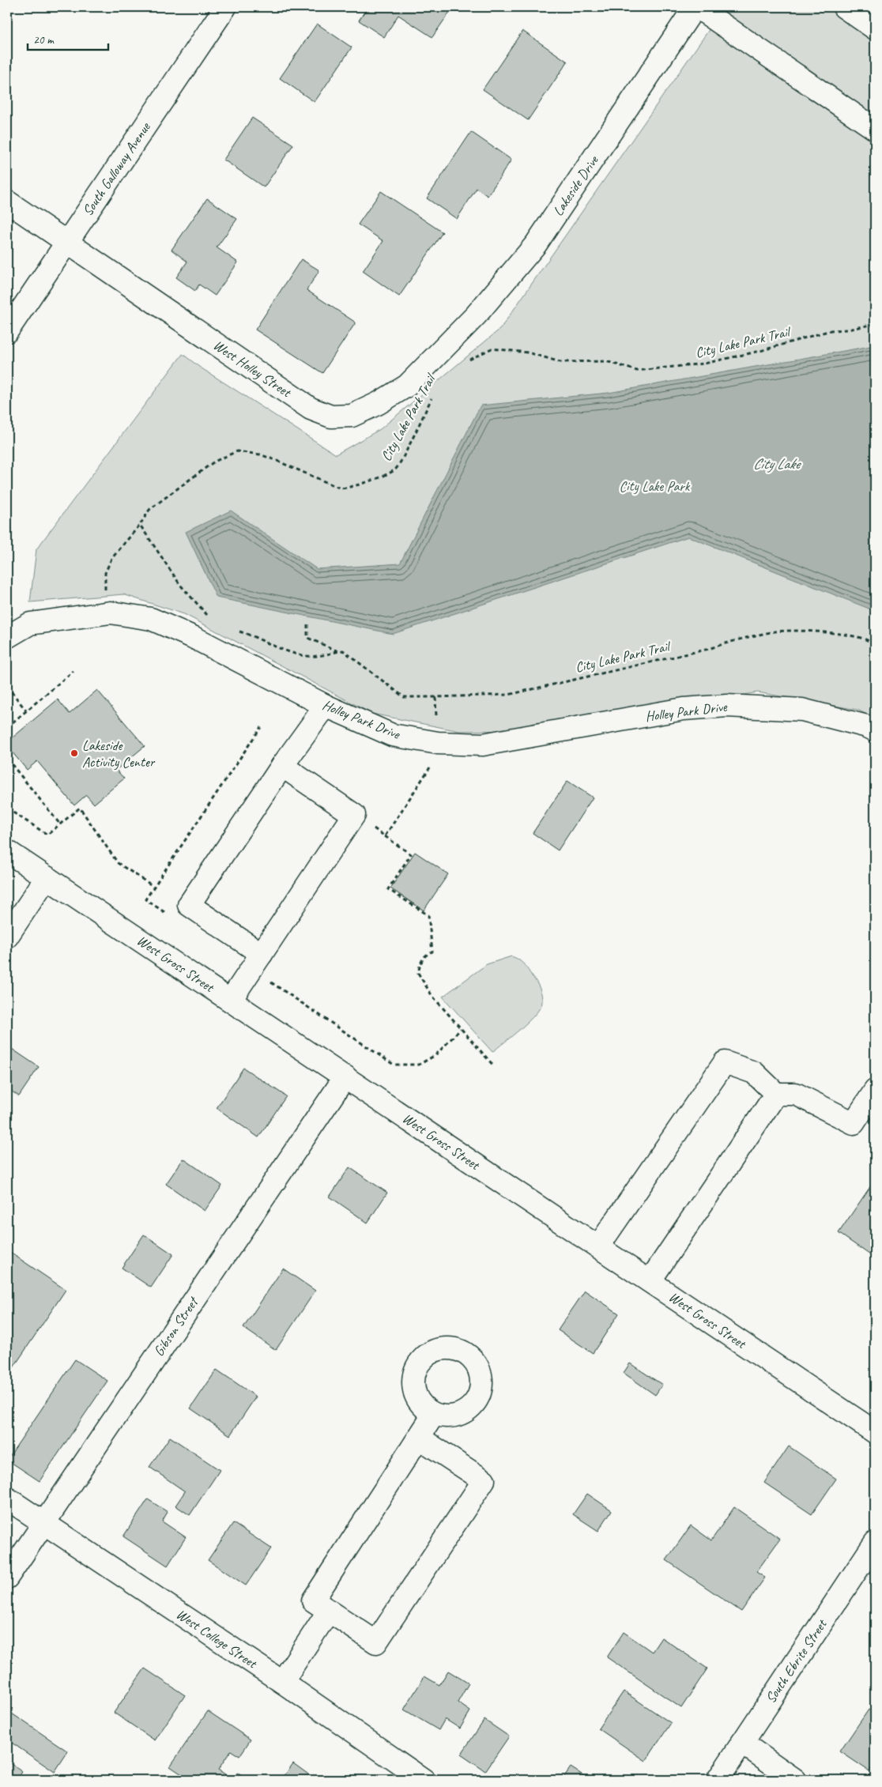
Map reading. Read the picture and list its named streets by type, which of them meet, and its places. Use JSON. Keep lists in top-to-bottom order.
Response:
{
  "streets": {
    "street": [
      "South Galloway Avenue",
      "Lakeside Drive",
      "West Holley Street",
      "Holley Park Drive",
      "West Gross Street",
      "Gibson Street",
      "West College Street",
      "South Ebrite Street"
    ],
    "path": ["City Lake Park Trail"]
  },
  "crossings": [
    ["South Galloway Avenue", "West Holley Street"],
    ["Lakeside Drive", "West Holley Street"],
    ["City Lake Park Trail", "Holley Park Drive"],
    ["West Gross Street", "Gibson Street"],
    ["Gibson Street", "West College Street"]
  ],
  "water": ["City Lake"],
  "parks": ["City Lake Park"],
  "places": ["Lakeside Activity Center"],
  "scale_bar": "20 m"
}
